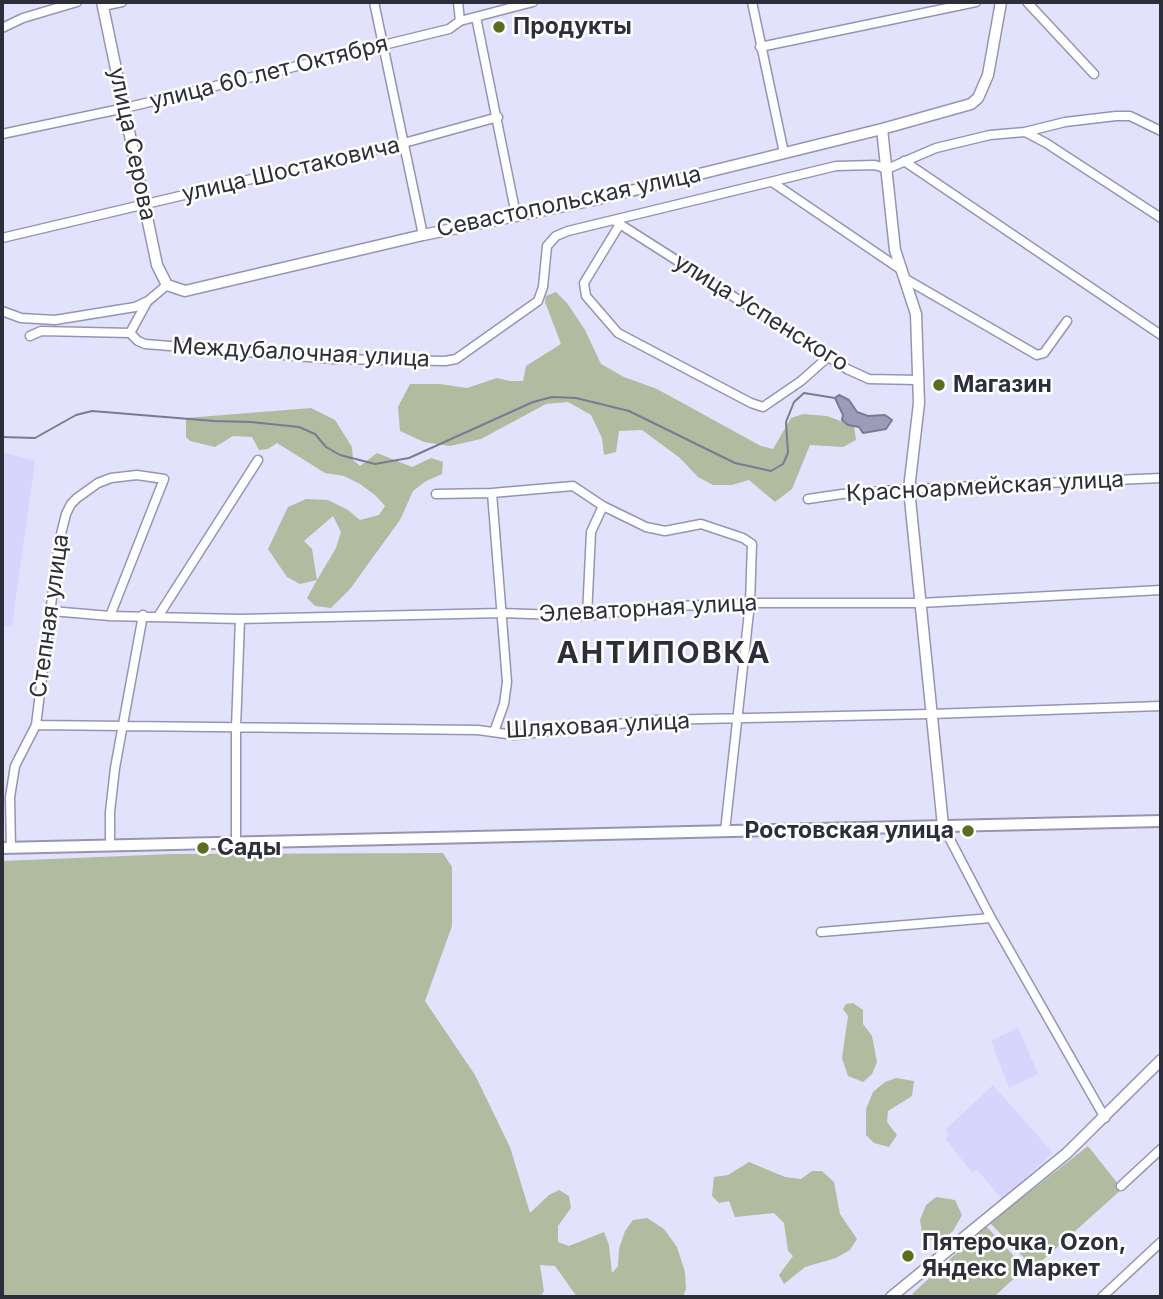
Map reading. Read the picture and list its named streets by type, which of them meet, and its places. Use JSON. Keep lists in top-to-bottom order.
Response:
{
  "streets": {
    "street": [
      "улица 60 лет Октября",
      "улица Серова",
      "улица Шостаковича",
      "Севастопольская улица",
      "улица Успенского",
      "Междубалочная улица",
      "Красноармейская улица",
      "Элеваторная улица",
      "Степная улица",
      "Шляховая улица"
    ]
  },
  "crossings": [
    ["улица 60 лет Октября", "улица Серова"],
    ["улица Серова", "улица Шостаковича"],
    ["улица Серова", "Севастопольская улица"],
    ["улица Успенского", "Междубалочная улица"],
    ["Элеваторная улица", "Степная улица"],
    ["Степная улица", "Шляховая улица"]
  ],
  "districts": ["АНТИПОВКА"],
  "places": [
    "Продукты",
    "Магазин",
    "Ростовская улица",
    "Сады",
    "Пятерочка, Ozon, Яндекс Маркет"
  ]
}
